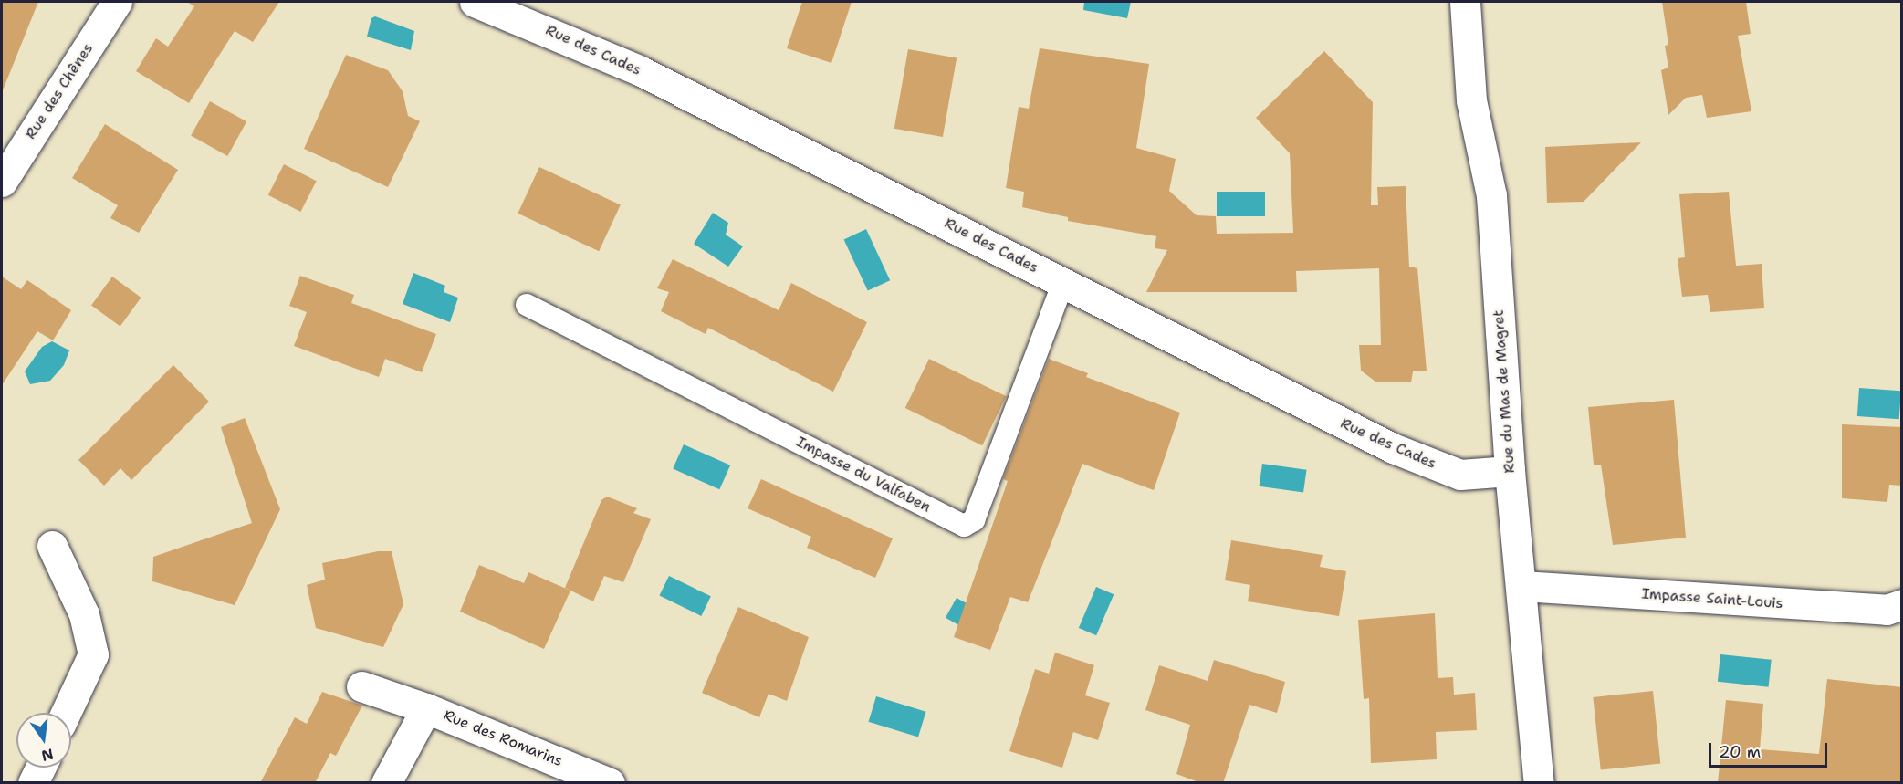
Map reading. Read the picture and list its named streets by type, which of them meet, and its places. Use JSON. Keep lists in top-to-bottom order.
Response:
{
  "streets": {
    "street": [
      "Rue des Cades",
      "Rue des Chênes",
      "Rue du Mas de Magret",
      "Impasse Saint-Louis",
      "Rue des Romarins"
    ],
    "lane": ["Impasse du Valfaben"]
  },
  "crossings": [
    ["Rue des Cades", "Rue du Mas de Magret"],
    ["Rue des Cades", "Impasse du Valfaben"],
    ["Rue du Mas de Magret", "Impasse Saint-Louis"]
  ],
  "scale_bar": "20 m",
  "north": "bottom"
}
